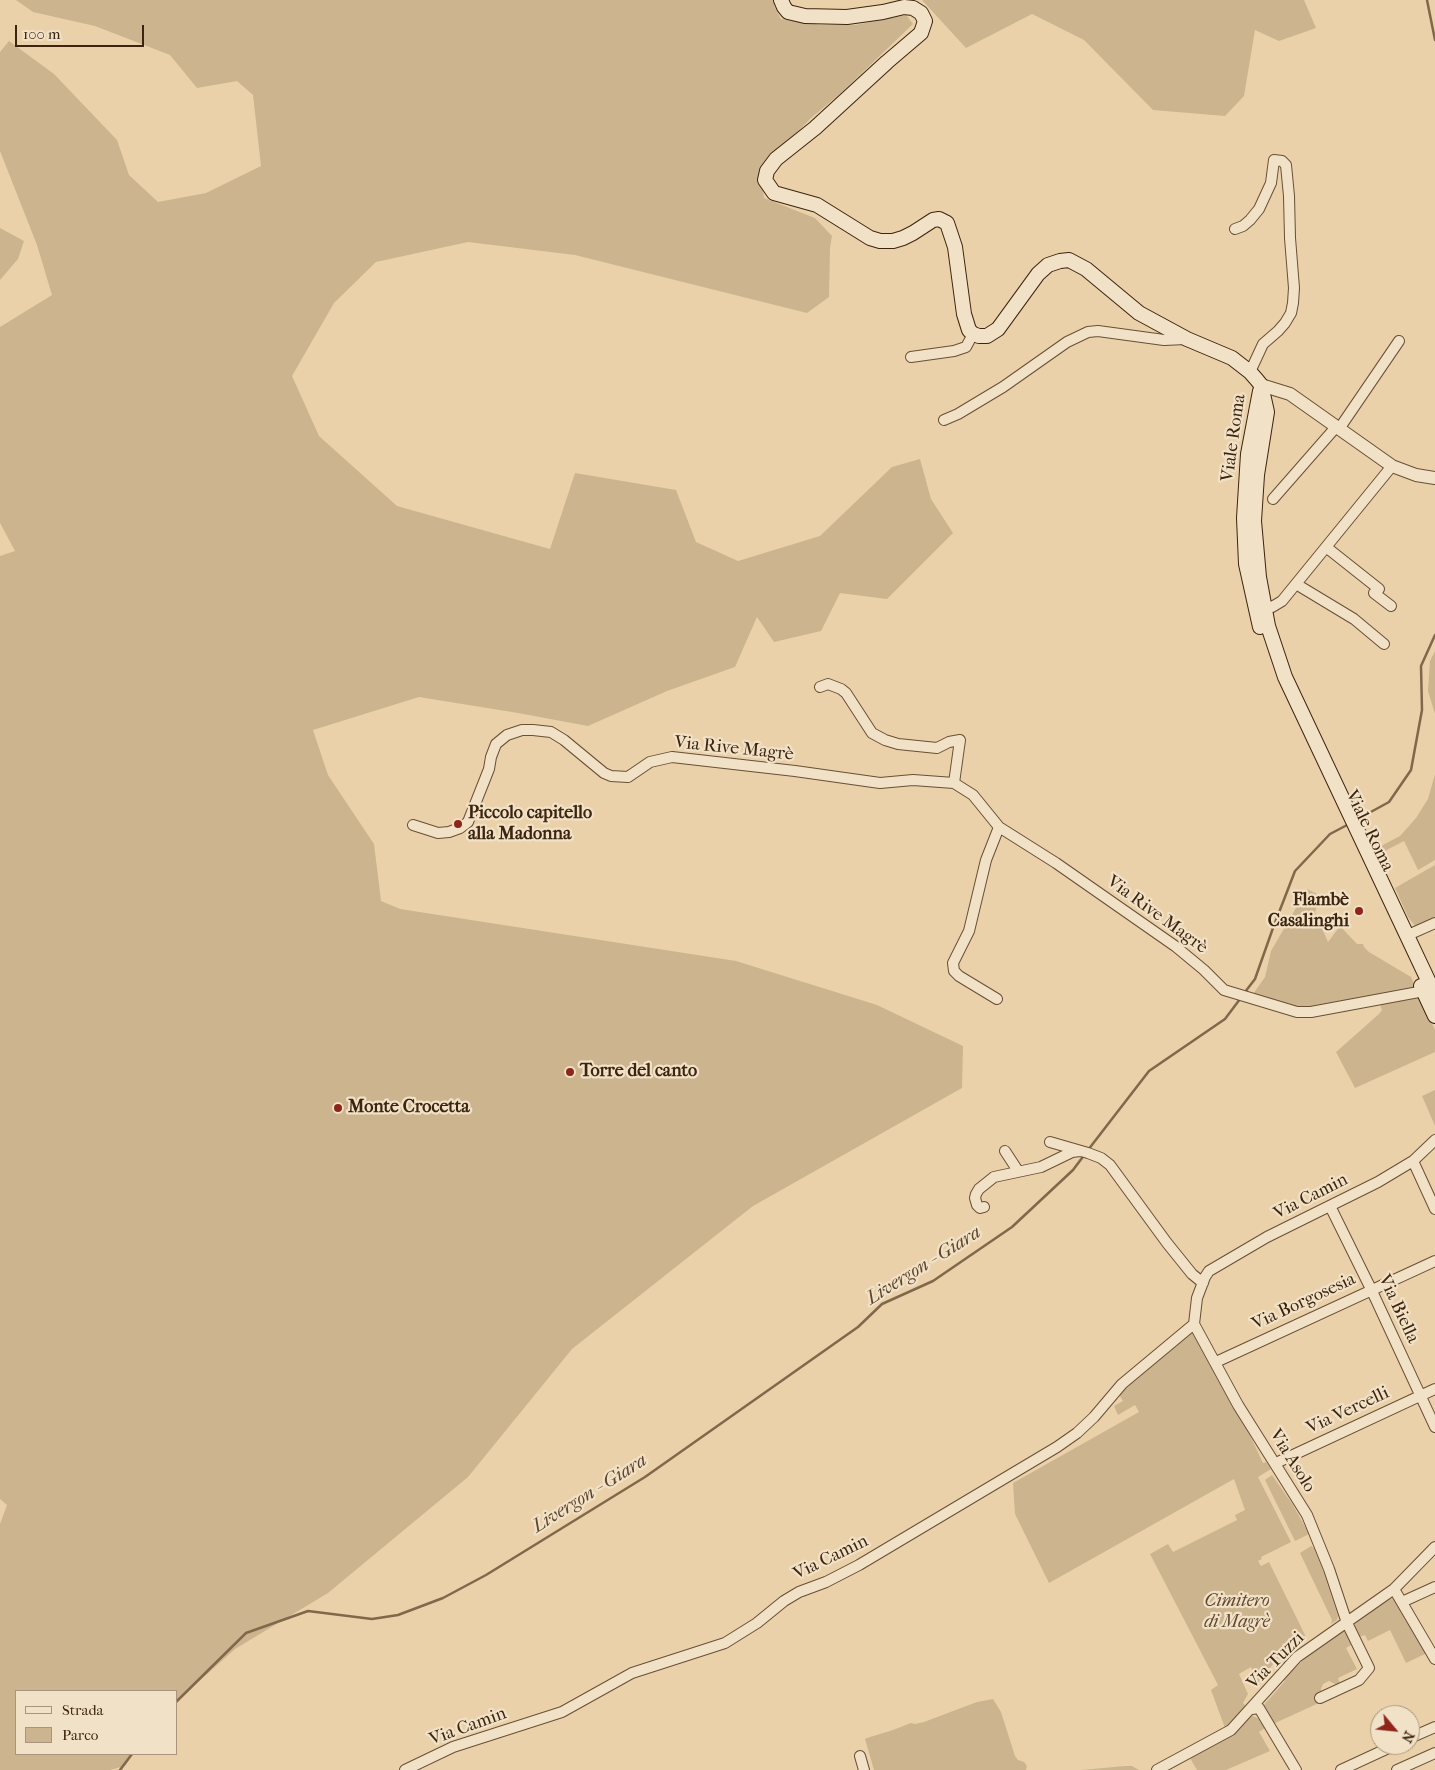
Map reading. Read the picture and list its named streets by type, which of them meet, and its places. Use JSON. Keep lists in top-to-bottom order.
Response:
{
  "streets": {
    "main road": ["Viale Roma"],
    "street": [
      "Via Rive Magrè",
      "Via Camin",
      "Via Borgosesia",
      "Via Biella",
      "Via Vercelli",
      "Via Asolo",
      "Via Tuzzi"
    ]
  },
  "crossings": [
    ["Viale Roma", "Via Rive Magrè"],
    ["Via Camin", "Via Biella"],
    ["Via Camin", "Via Asolo"],
    ["Via Borgosesia", "Via Biella"],
    ["Via Borgosesia", "Via Asolo"],
    ["Via Biella", "Via Vercelli"],
    ["Via Vercelli", "Via Asolo"],
    ["Via Asolo", "Via Tuzzi"]
  ],
  "water": ["Livergon - Giara"],
  "parks": ["Cimitero di Magrè"],
  "places": [
    "Piccolo capitello alla Madonna",
    "Flambè Casalinghi",
    "Torre del canto",
    "Monte Crocetta"
  ],
  "legend": ["Strada", "Parco"],
  "scale_bar": "100 m",
  "north": "bottom right"
}
